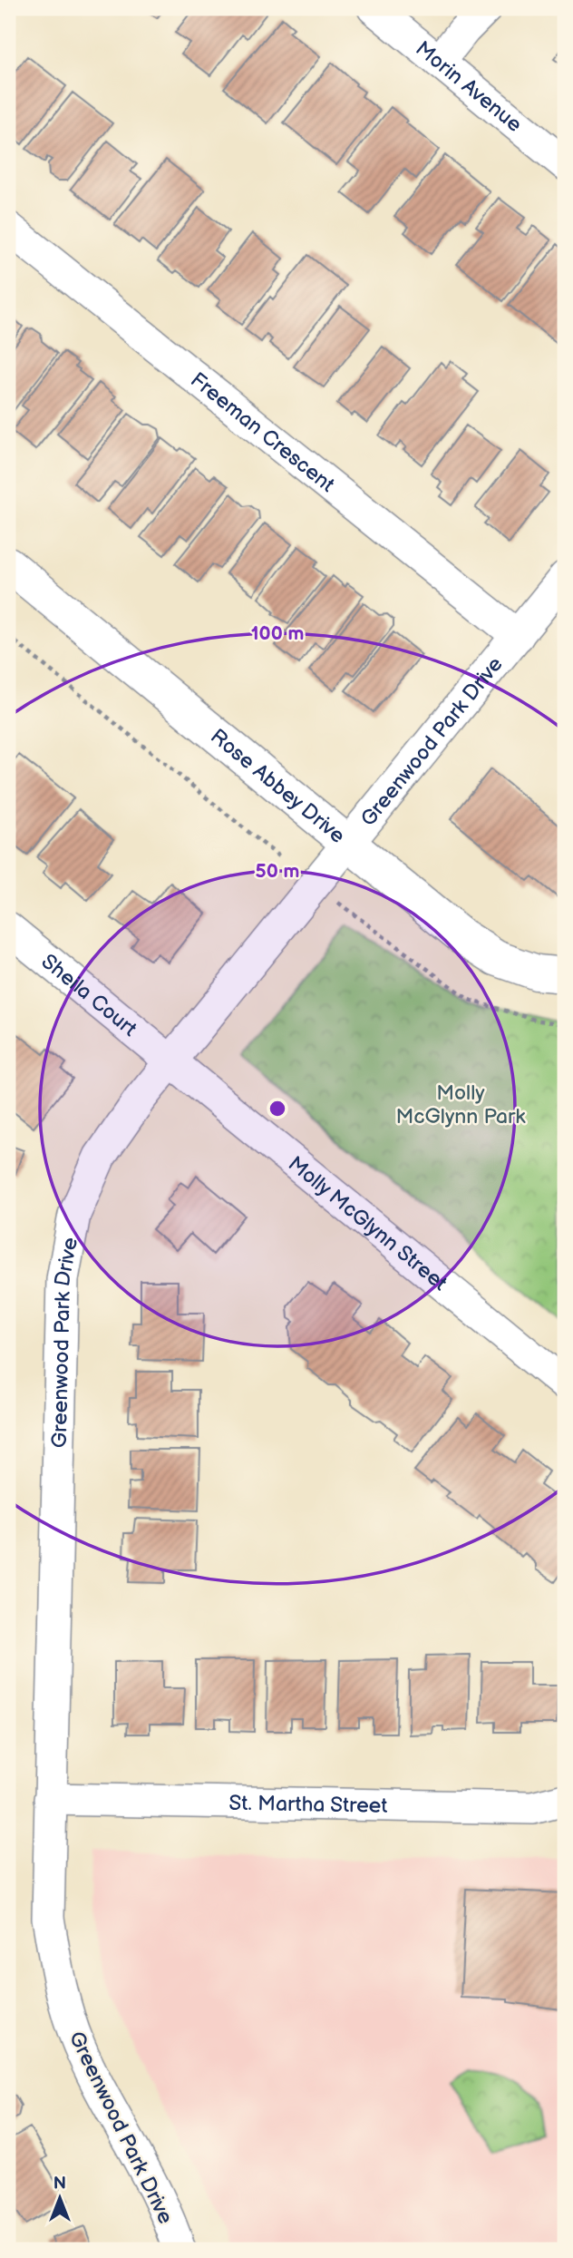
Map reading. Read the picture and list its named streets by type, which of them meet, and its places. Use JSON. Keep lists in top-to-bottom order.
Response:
{
  "streets": {
    "street": [
      "Morin Avenue",
      "Freeman Crescent",
      "Greenwood Park Drive",
      "Rose Abbey Drive",
      "Sheila Court",
      "Molly McGlynn Street",
      "St. Martha Street"
    ]
  },
  "crossings": [
    ["Freeman Crescent", "Greenwood Park Drive"],
    ["Greenwood Park Drive", "Rose Abbey Drive"],
    ["Greenwood Park Drive", "Sheila Court"],
    ["Greenwood Park Drive", "Molly McGlynn Street"],
    ["Greenwood Park Drive", "St. Martha Street"],
    ["Sheila Court", "Molly McGlynn Street"]
  ],
  "parks": ["Molly McGlynn Park"],
  "north": "top",
  "rings": ["100 m", "50 m"]
}
